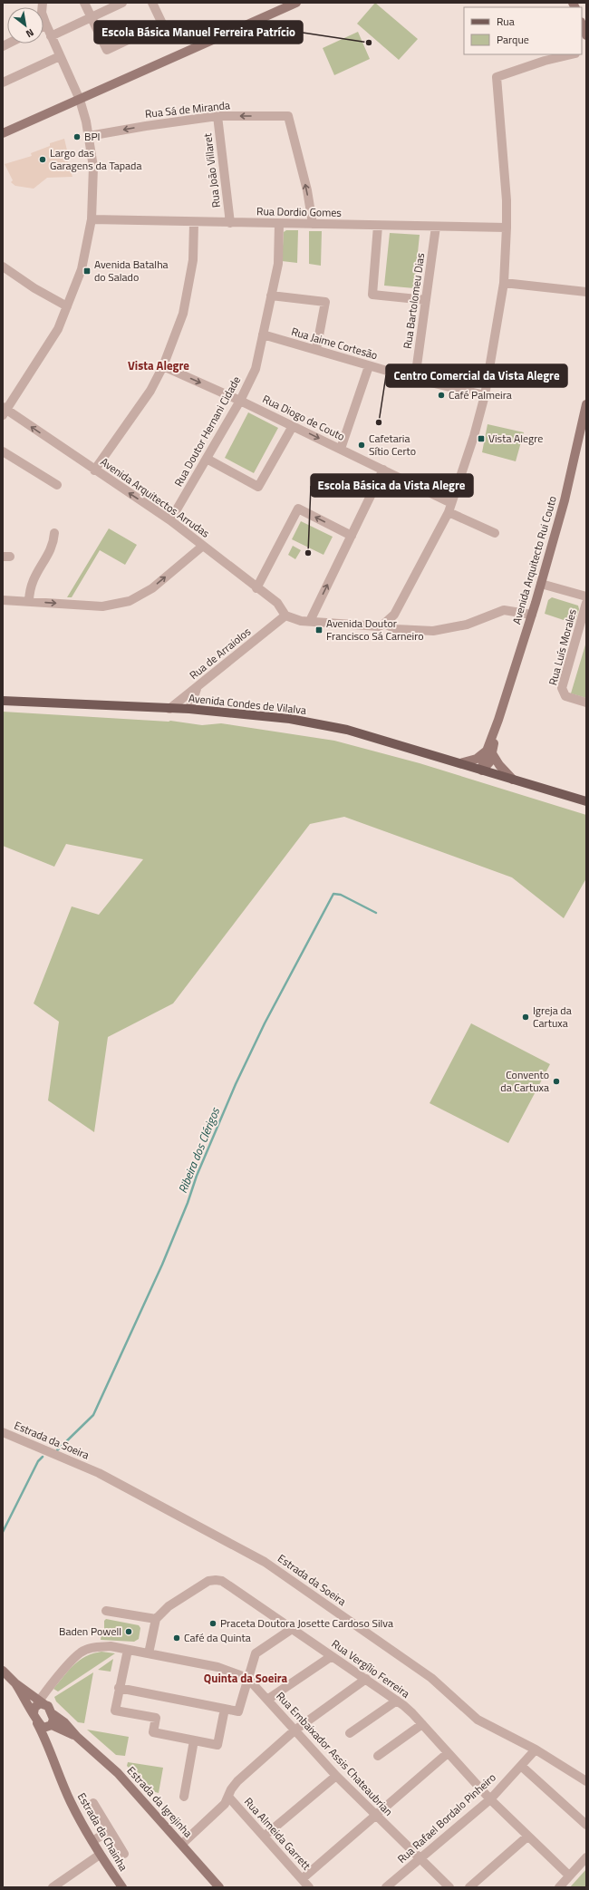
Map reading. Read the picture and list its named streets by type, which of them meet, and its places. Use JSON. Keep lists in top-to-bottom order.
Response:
{
  "streets": {
    "main road": ["Avenida Condes de Vilalva"],
    "street": [
      "Rua Sá de Miranda",
      "Rua João Villaret",
      "Rua Dordio Gomes",
      "Rua Bartolomeu Dias",
      "Rua Jaime Cortesão",
      "Rua Diogo de Couto",
      "Rua Doutor Hernani Cidade",
      "Avenida Arquitectos Arrudas",
      "Avenida Arquitecto Rui Couto",
      "Rua Luís Morales",
      "Rua de Arraiolos",
      "Estrada da Soeira",
      "Rua Vergílio Ferreira",
      "Rua Embaixador Assis Chateaubrian",
      "Estrada da Igrejinha",
      "Rua Rafael Bordalo Pinheiro",
      "Estrada da Chainha",
      "Rua Almeida Garrett"
    ]
  },
  "crossings": [
    ["Rua Sá de Miranda", "Rua João Villaret"],
    ["Rua Sá de Miranda", "Rua Dordio Gomes"],
    ["Rua João Villaret", "Rua Dordio Gomes"],
    ["Rua Dordio Gomes", "Rua Bartolomeu Dias"],
    ["Rua Dordio Gomes", "Rua Doutor Hernani Cidade"],
    ["Rua Bartolomeu Dias", "Rua Jaime Cortesão"],
    ["Rua Jaime Cortesão", "Rua Doutor Hernani Cidade"],
    ["Rua Diogo de Couto", "Rua Doutor Hernani Cidade"],
    ["Rua Doutor Hernani Cidade", "Avenida Arquitectos Arrudas"],
    ["Avenida Arquitectos Arrudas", "Rua de Arraiolos"],
    ["Avenida Arquitecto Rui Couto", "Avenida Condes de Vilalva"],
    ["Rua de Arraiolos", "Avenida Condes de Vilalva"],
    ["Estrada da Soeira", "Rua Rafael Bordalo Pinheiro"],
    ["Rua Vergílio Ferreira", "Rua Rafael Bordalo Pinheiro"],
    ["Rua Embaixador Assis Chateaubrian", "Rua Rafael Bordalo Pinheiro"]
  ],
  "one_way": ["Rua Diogo de Couto"],
  "districts": ["Vista Alegre", "Quinta da Soeira"],
  "water": ["Ribeira dos Clérigos"],
  "places": {
    "other": [
      "Escola Básica Manuel Ferreira Patrício",
      "BPI",
      "Largo das Garagens da Tapada",
      "Café Palmeira",
      "Centro Comercial da Vista Alegre",
      "Cafetaria Sítio Certo",
      "Escola Básica da Vista Alegre",
      "Igreja da Cartuxa",
      "Convento da Cartuxa",
      "Praceta Doutora Josette Cardoso Silva",
      "Baden Powell",
      "Café da Quinta"
    ],
    "transit": ["Avenida Batalha do Salado", "Vista Alegre", "Avenida Doutor Francisco Sá Carneiro"]
  },
  "legend": ["Rua", "Parque"],
  "north": "bottom right"
}
